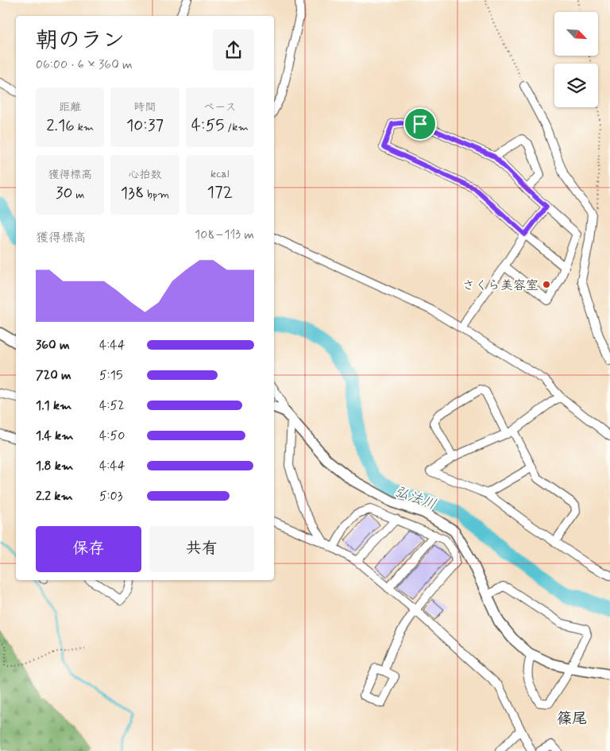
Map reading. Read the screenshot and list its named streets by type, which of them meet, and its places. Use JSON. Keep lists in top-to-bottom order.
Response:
{
  "districts": ["篠尾"],
  "water": ["弘法川"],
  "places": ["さくら美容室"],
  "north": "bottom right",
  "page": {
    "heading": ["朝のラン", "06:00 · 6 × 360 m"],
    "stats": [
      ["距離", "2.16 km"],
      ["時間", "10:37"],
      ["ペース", "4:55 /km"],
      ["獲得標高", "30 m"],
      ["心拍数", "138 bpm"],
      ["kcal", "172"]
    ],
    "chart": ["獲得標高", "108–113 m"],
    "list": [
      {
        "name": "360 m",
        "note": "4:44"
      },
      {
        "name": "720 m",
        "note": "5:15"
      },
      {
        "name": "1.1 km",
        "note": "4:52"
      },
      {
        "name": "1.4 km",
        "note": "4:50"
      },
      {
        "name": "1.8 km",
        "note": "4:44"
      },
      {
        "name": "2.2 km",
        "note": "5:03"
      }
    ],
    "buttons": ["保存", "共有"]
  }
}
